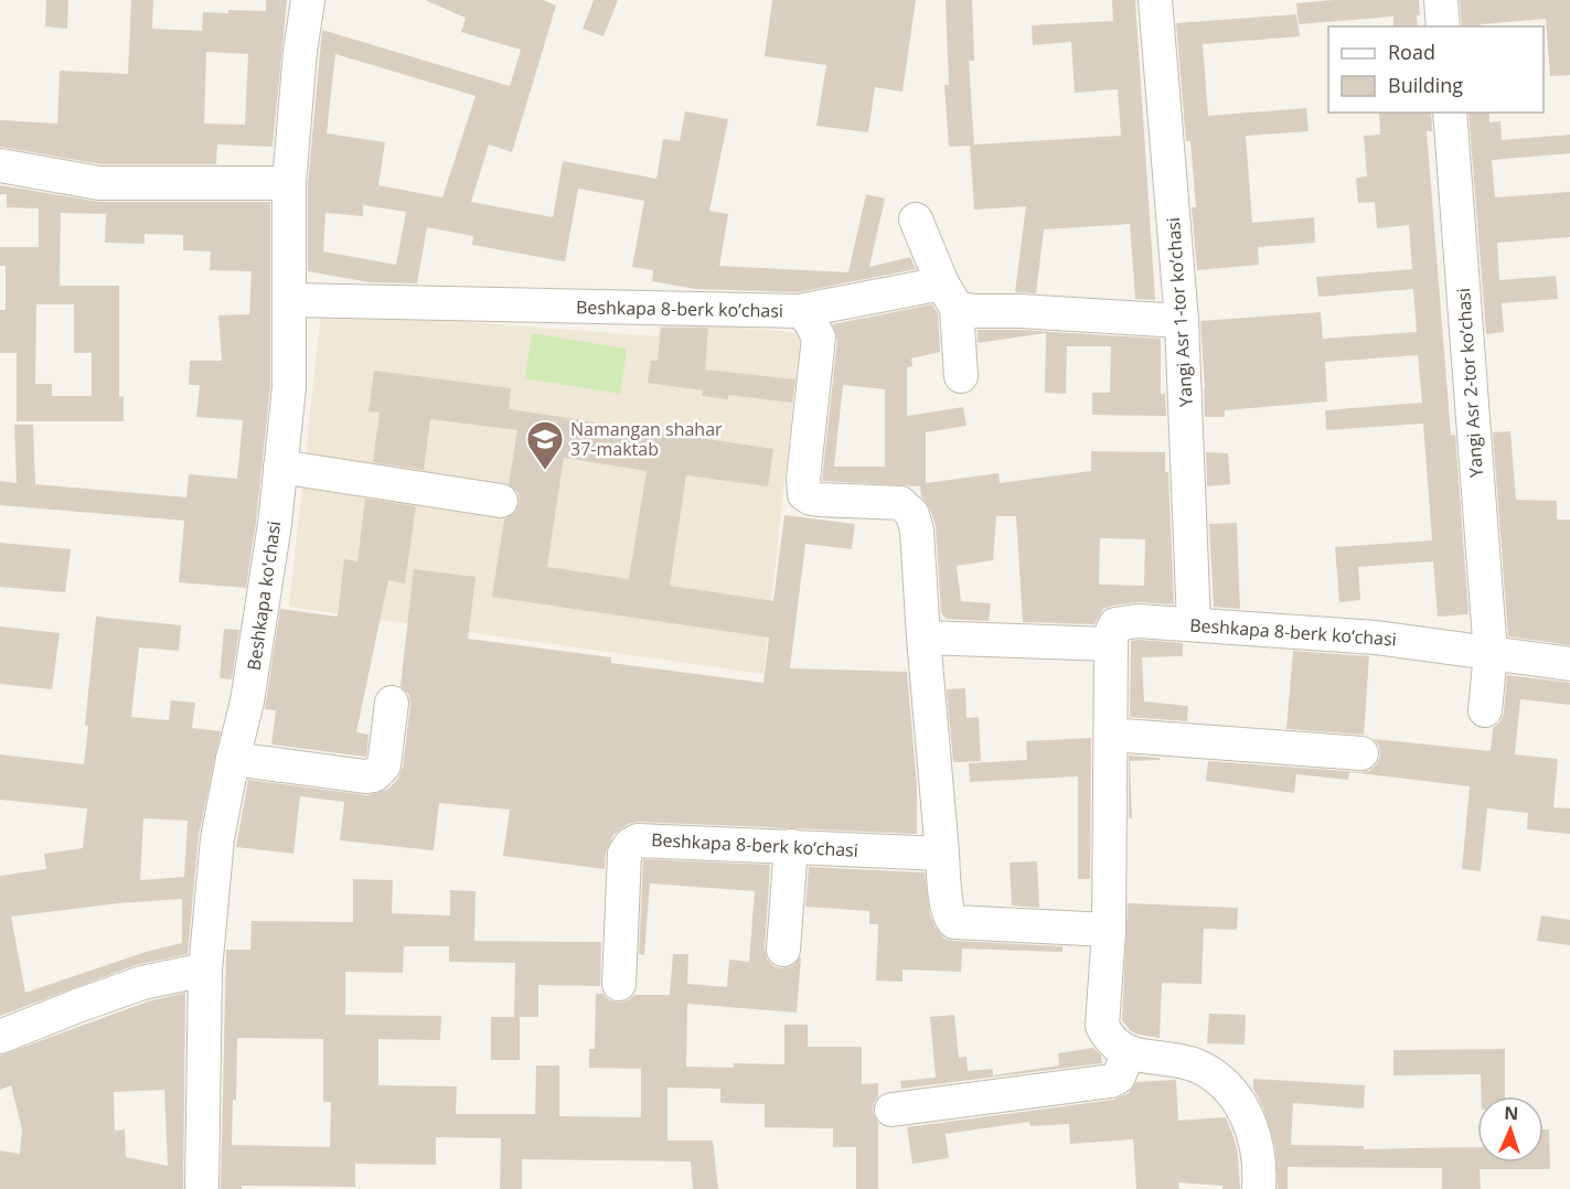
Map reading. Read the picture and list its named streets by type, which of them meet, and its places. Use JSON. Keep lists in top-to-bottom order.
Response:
{
  "streets": {
    "street": [
      "Beshkapa 8-berk koʼchasi",
      "Yangi Asr 1-tor koʼchasi",
      "Yangi Asr 2-tor koʼchasi",
      "Beshkapa ko'chasi"
    ]
  },
  "crossings": [
    ["Beshkapa 8-berk koʼchasi", "Yangi Asr 1-tor koʼchasi"],
    ["Beshkapa 8-berk koʼchasi", "Yangi Asr 2-tor koʼchasi"],
    ["Beshkapa 8-berk koʼchasi", "Beshkapa ko'chasi"]
  ],
  "places": {
    "school or university": ["Namangan shahar 37-maktab"]
  },
  "legend": ["Road", "Building"],
  "north": "top"
}
